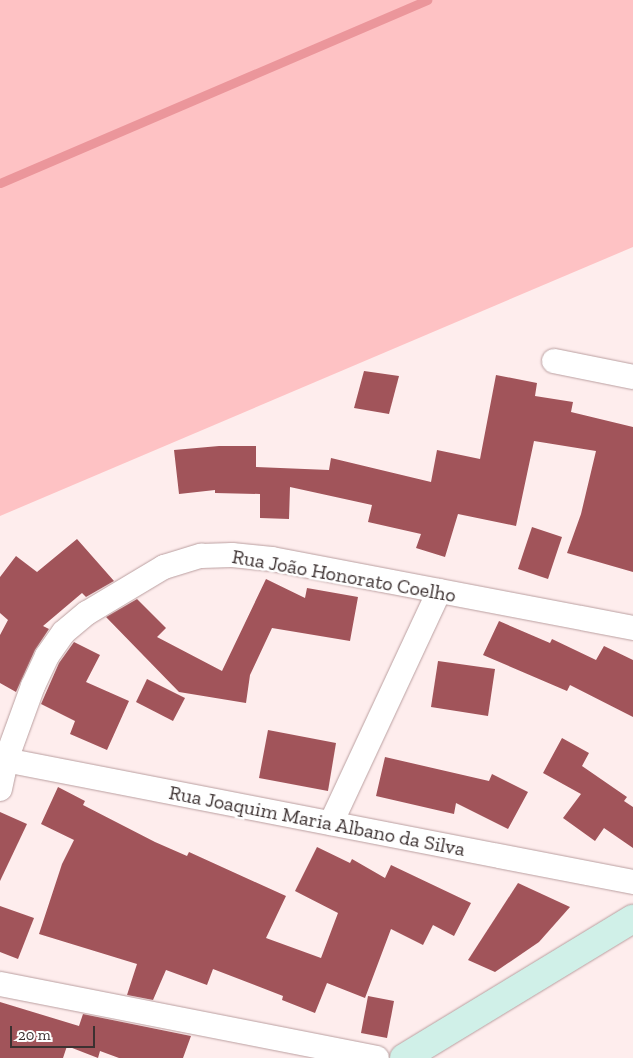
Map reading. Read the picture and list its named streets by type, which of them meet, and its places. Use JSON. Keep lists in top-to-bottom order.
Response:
{
  "streets": {
    "street": ["Rua João Honorato Coelho", "Rua Joaquim Maria Albano da Silva"]
  },
  "crossings": [
    ["Rua João Honorato Coelho", "Rua Joaquim Maria Albano da Silva"]
  ],
  "scale_bar": "20 m"
}
